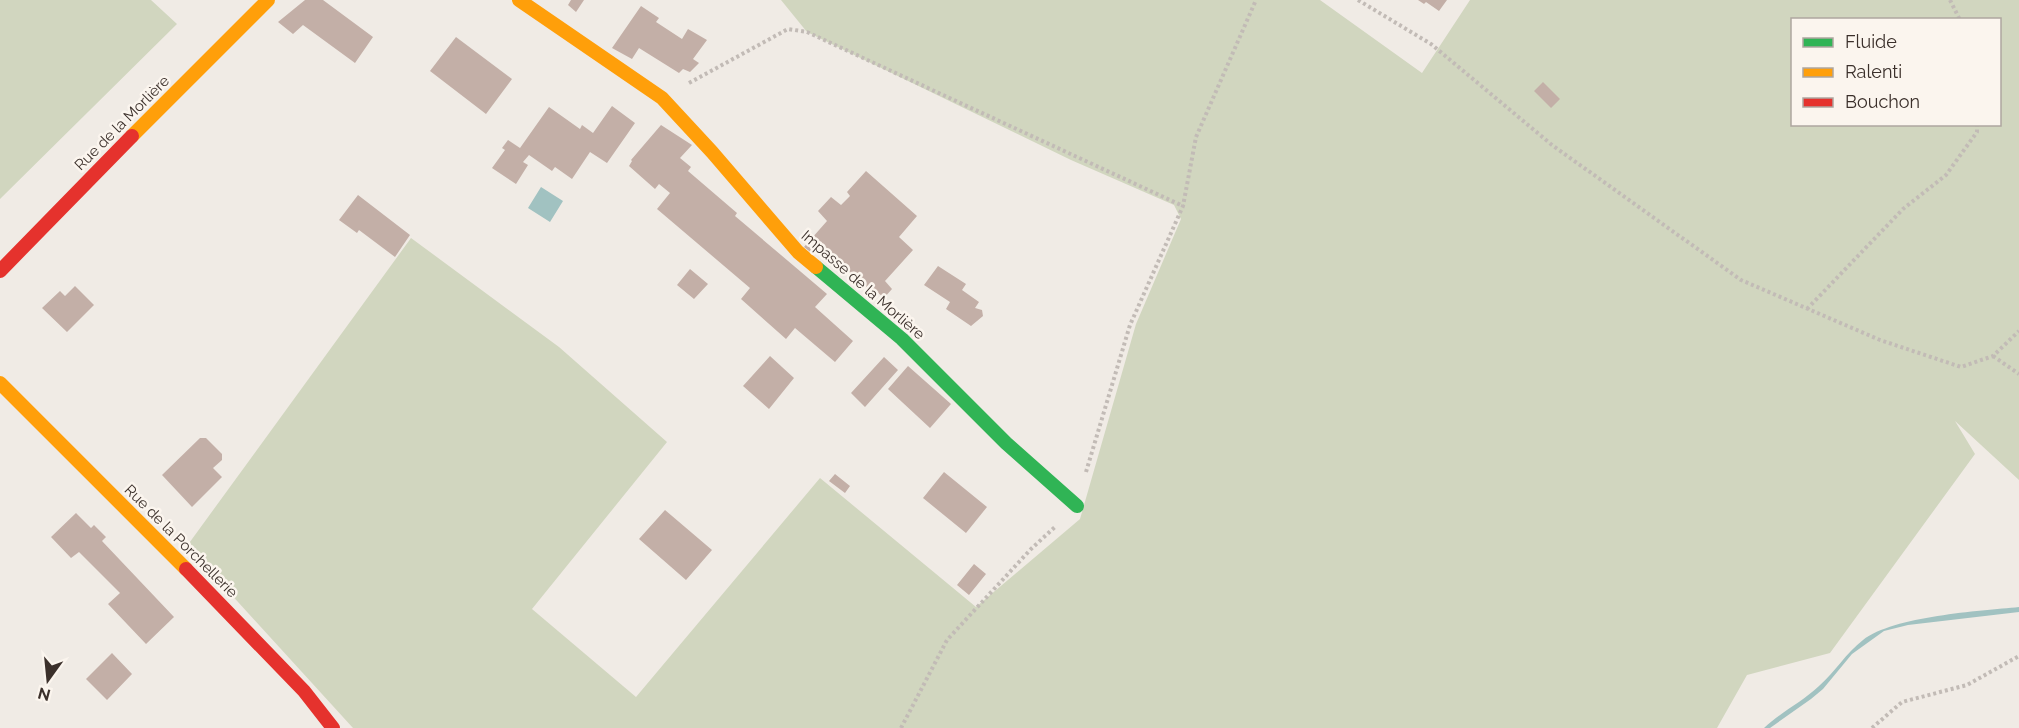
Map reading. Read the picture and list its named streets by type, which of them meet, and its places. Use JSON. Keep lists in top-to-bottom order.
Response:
{
  "streets": {
    "street": ["Rue de la Morlière", "Impasse de la Morlière", "Rue de la Porchellerie"]
  },
  "legend": ["Fluide", "Ralenti", "Bouchon"],
  "north": "bottom"
}
